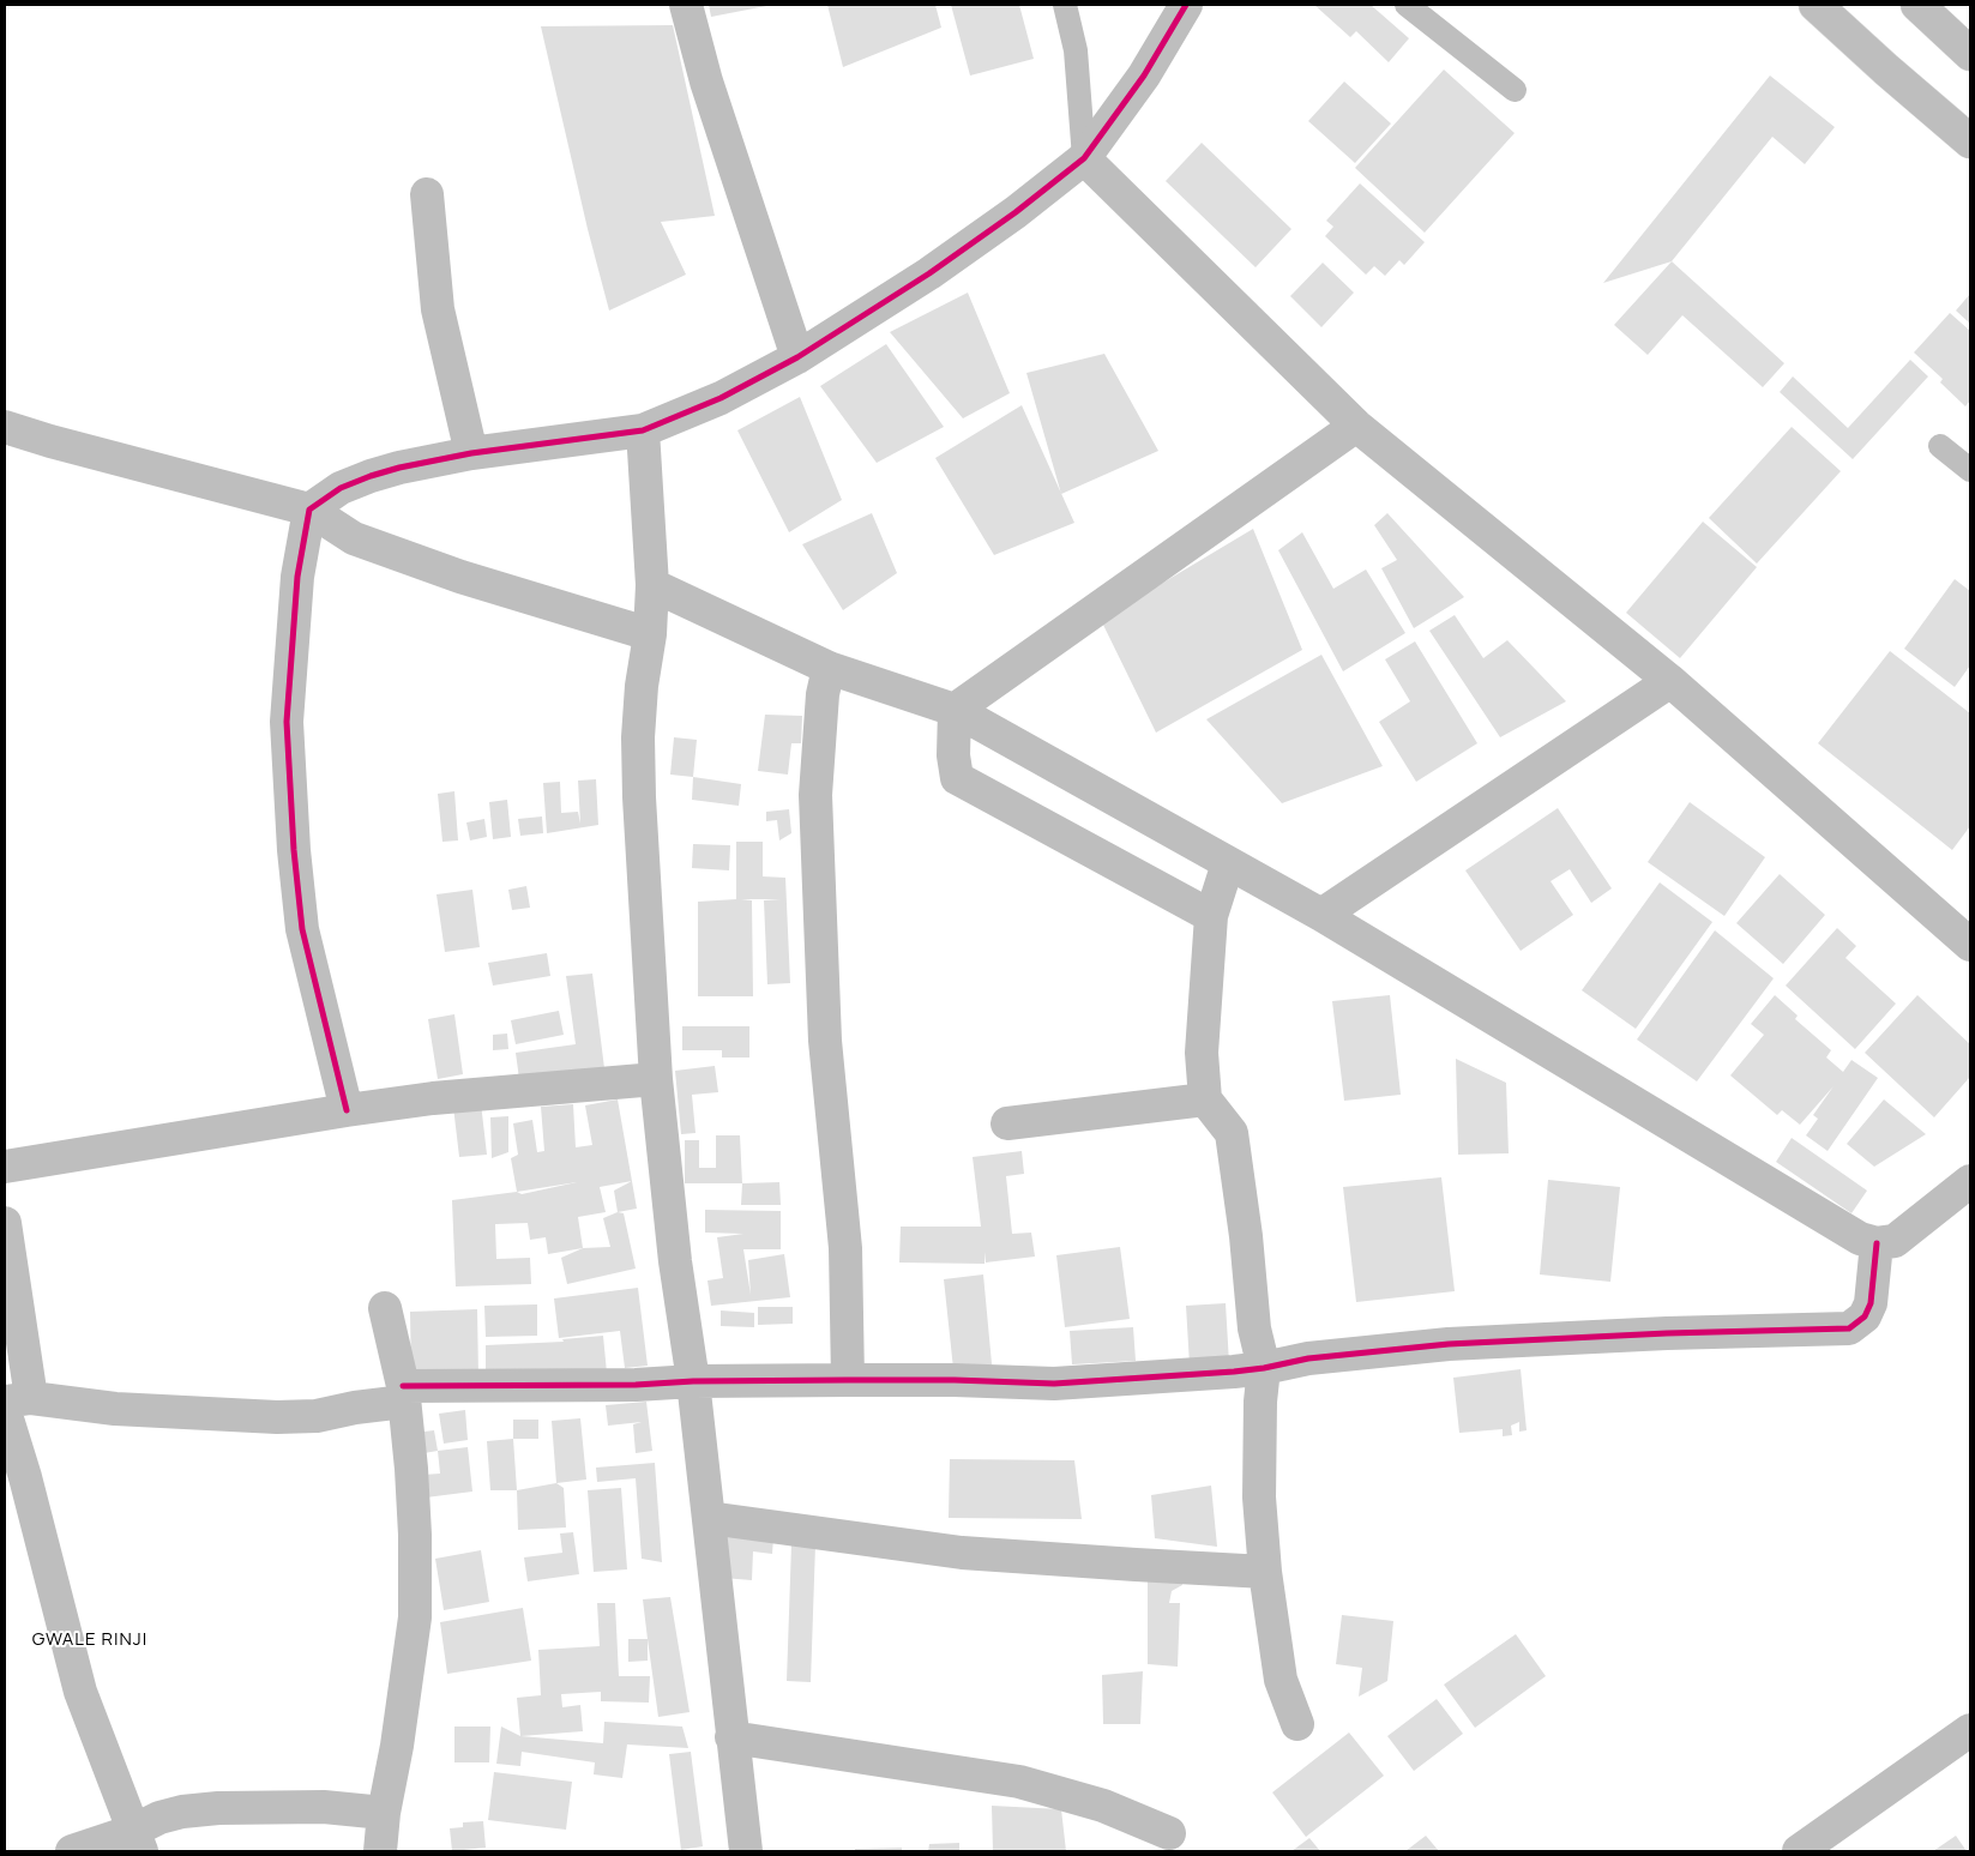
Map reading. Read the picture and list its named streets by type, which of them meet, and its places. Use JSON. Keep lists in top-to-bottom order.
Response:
{
  "districts": ["GWALE RINJI"]
}
